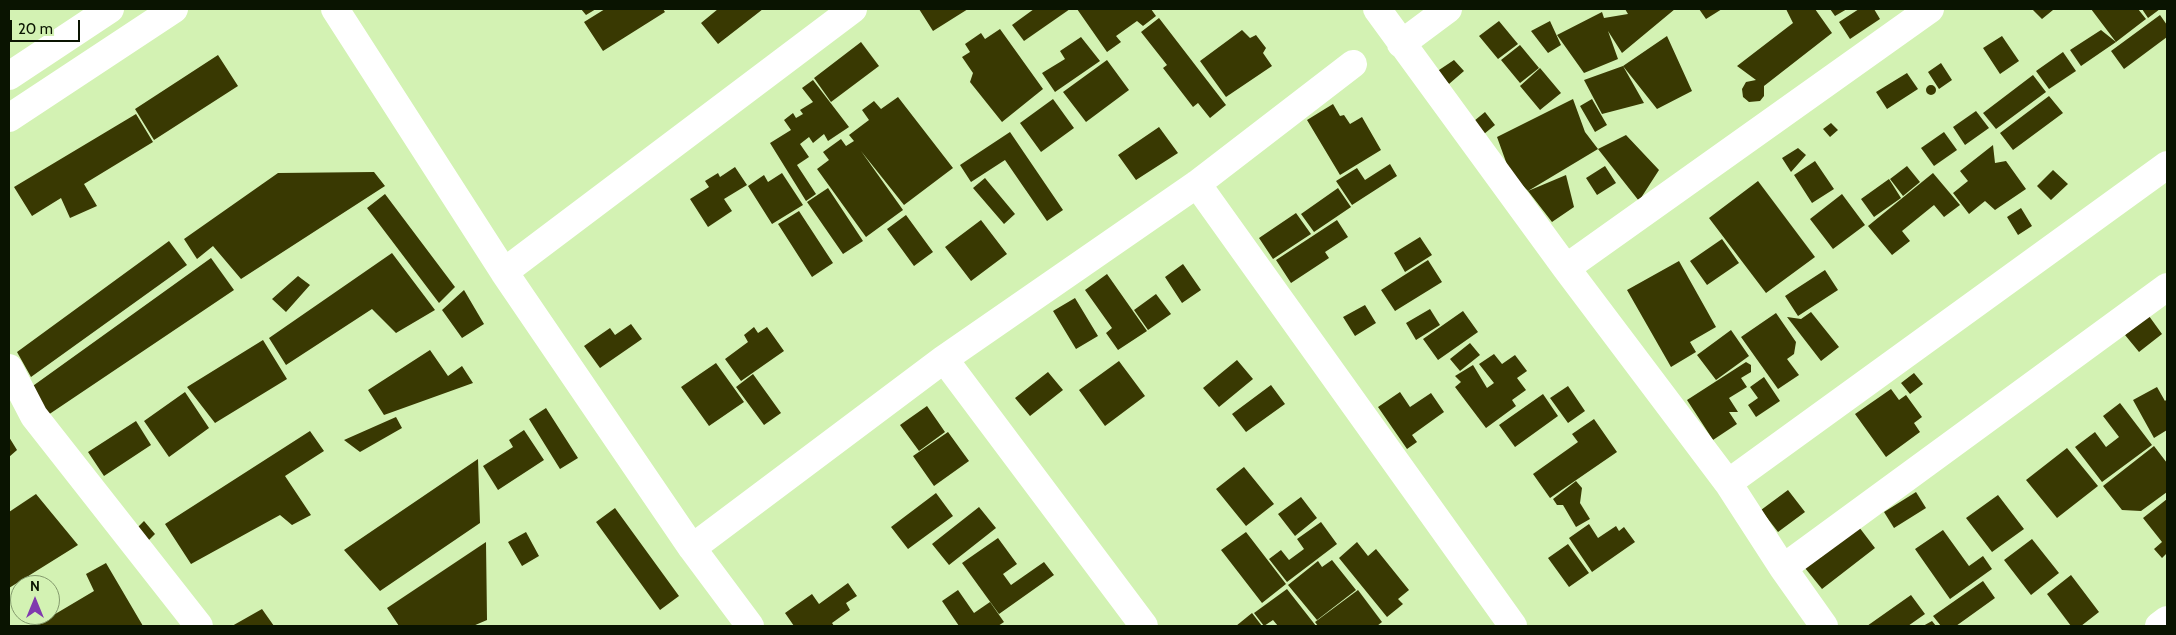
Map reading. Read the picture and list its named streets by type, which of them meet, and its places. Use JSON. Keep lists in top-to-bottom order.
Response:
{
  "scale_bar": "20 m",
  "north": "top"
}
